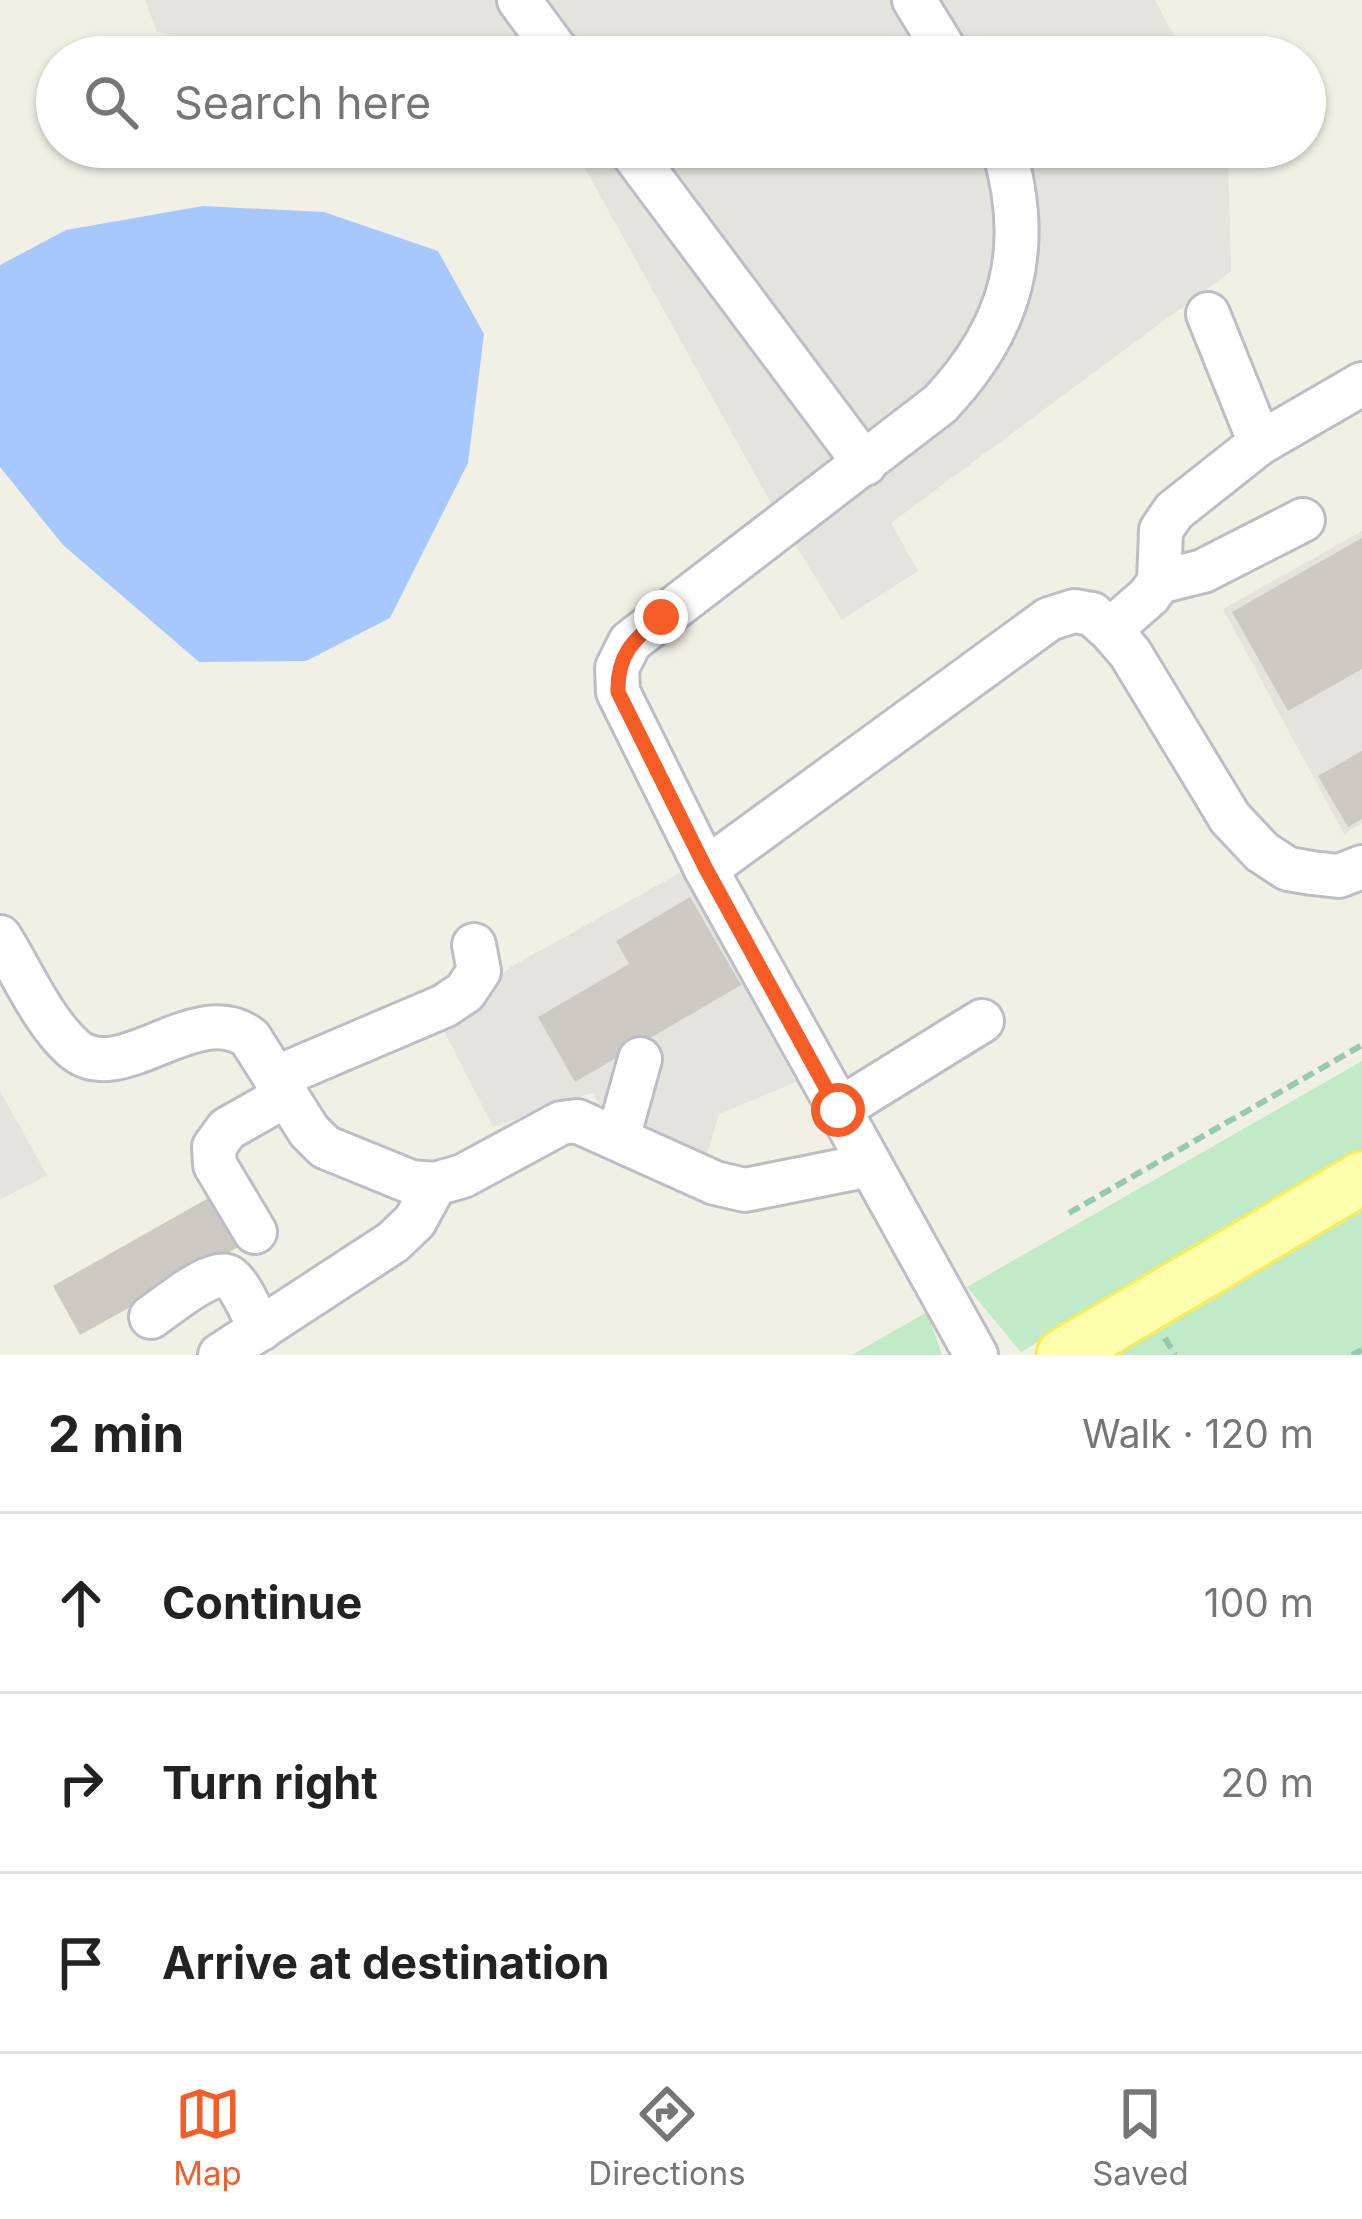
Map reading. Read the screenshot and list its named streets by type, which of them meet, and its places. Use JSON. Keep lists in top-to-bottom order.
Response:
{
  "page": {
    "search": "Search here",
    "heading": ["2 min", "Walk · 120 m"],
    "list": [
      ["Continue", "100 m"],
      ["Turn right", "20 m"],
      "Arrive at destination"
    ],
    "nav": ["Map", "Directions", "Saved"]
  }
}
